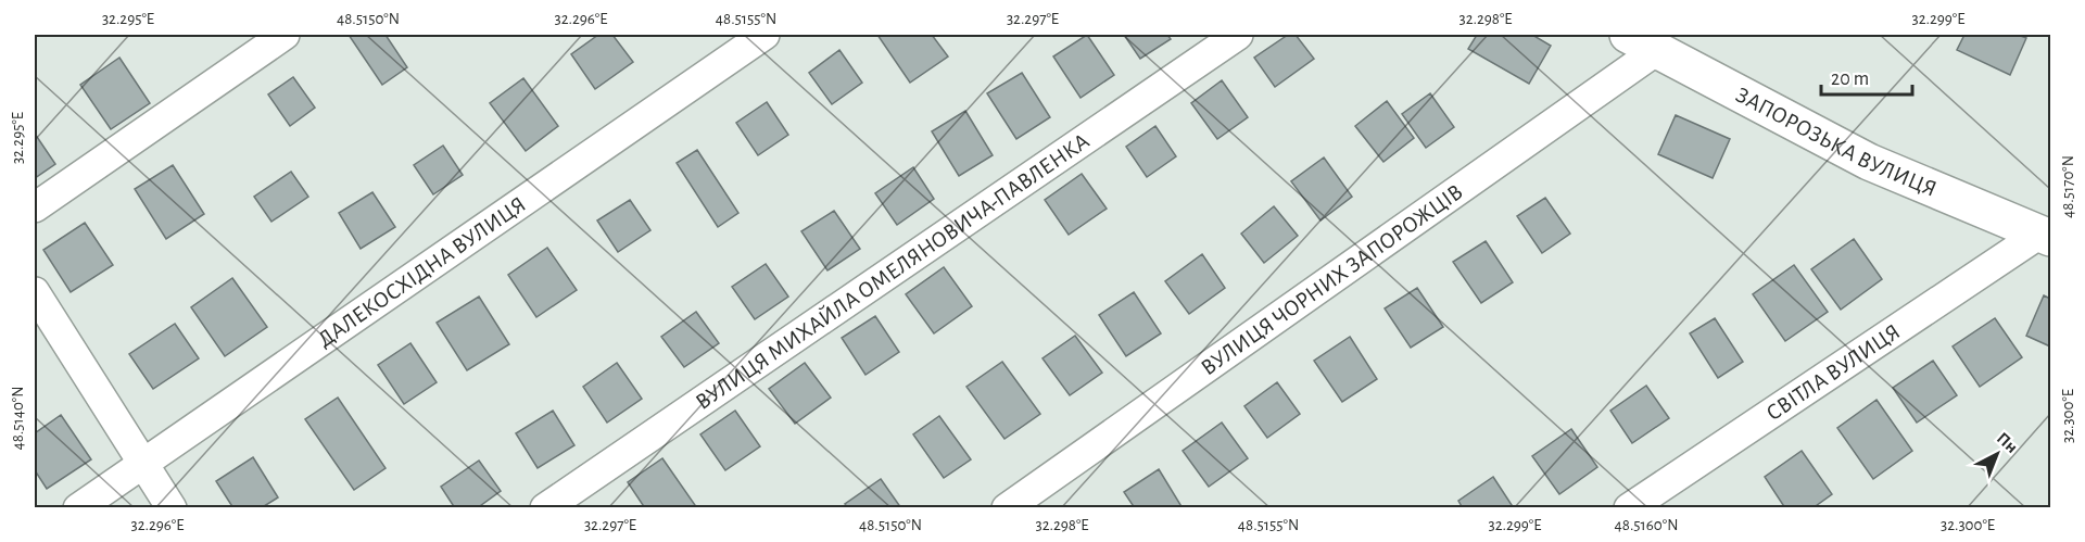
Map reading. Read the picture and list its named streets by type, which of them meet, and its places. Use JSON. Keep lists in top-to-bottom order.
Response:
{
  "streets": {
    "street": [
      "ЗАПОРОЗЬКА ВУЛИЦЯ",
      "ДАЛЕКОСХІДНА ВУЛИЦЯ",
      "ВУЛИЦЯ МИХАЙЛА ОМЕЛЯНОВИЧА-ПАВЛЕНКА",
      "ВУЛИЦЯ ЧОРНИХ ЗАПОРОЖЦІВ",
      "СВІТЛА ВУЛИЦЯ"
    ]
  },
  "crossings": [
    ["ЗАПОРОЗЬКА ВУЛИЦЯ", "ВУЛИЦЯ ЧОРНИХ ЗАПОРОЖЦІВ"],
    ["ЗАПОРОЗЬКА ВУЛИЦЯ", "СВІТЛА ВУЛИЦЯ"]
  ],
  "scale_bar": "20 m",
  "north": "top right",
  "coordinates": [
    "32.295°E",
    "48.5150°N",
    "32.296°E",
    "48.5155°N",
    "32.297°E",
    "32.298°E",
    "32.299°E",
    "48.5170°N",
    "32.300°E",
    "48.5140°N",
    "48.5160°N"
  ]
}
